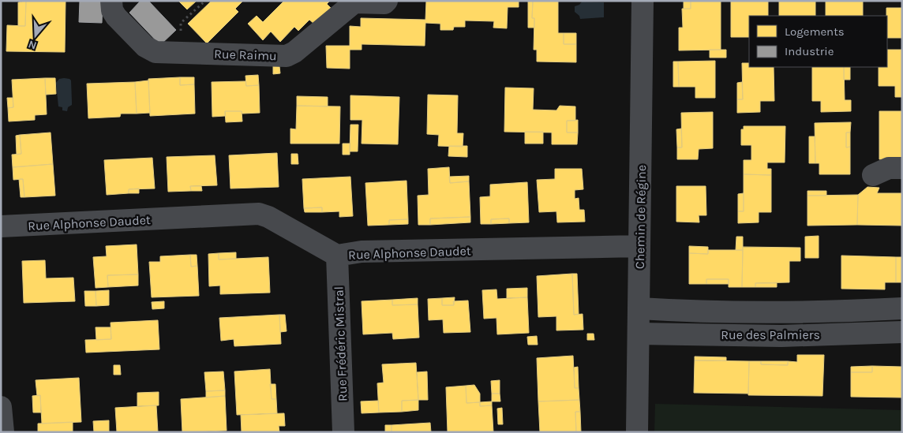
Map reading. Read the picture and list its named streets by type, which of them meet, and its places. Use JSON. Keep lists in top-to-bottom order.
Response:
{
  "streets": {
    "street": [
      "Rue Raimu",
      "Chemin de Régine",
      "Rue Alphonse Daudet",
      "Rue des Palmiers",
      "Rue Frédéric Mistral"
    ]
  },
  "crossings": [
    ["Chemin de Régine", "Rue Alphonse Daudet"],
    ["Chemin de Régine", "Rue des Palmiers"],
    ["Rue Alphonse Daudet", "Rue Frédéric Mistral"]
  ],
  "legend": ["Logements", "Industrie"],
  "north": "bottom"
}
